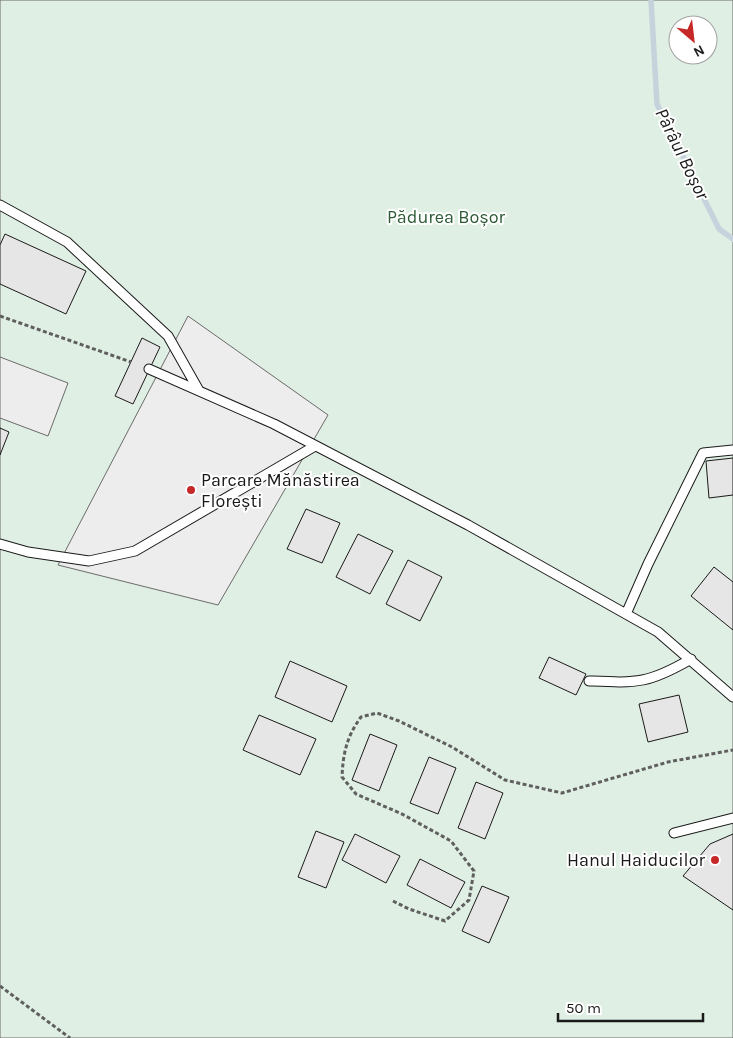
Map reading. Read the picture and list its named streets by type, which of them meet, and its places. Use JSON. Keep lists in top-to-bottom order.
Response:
{
  "water": ["Pârâul Boșor"],
  "parks": ["Pădurea Boșor"],
  "places": ["Parcare Mănăstirea Florești", "Hanul Haiducilor"],
  "scale_bar": "50 m",
  "north": "bottom right"
}
